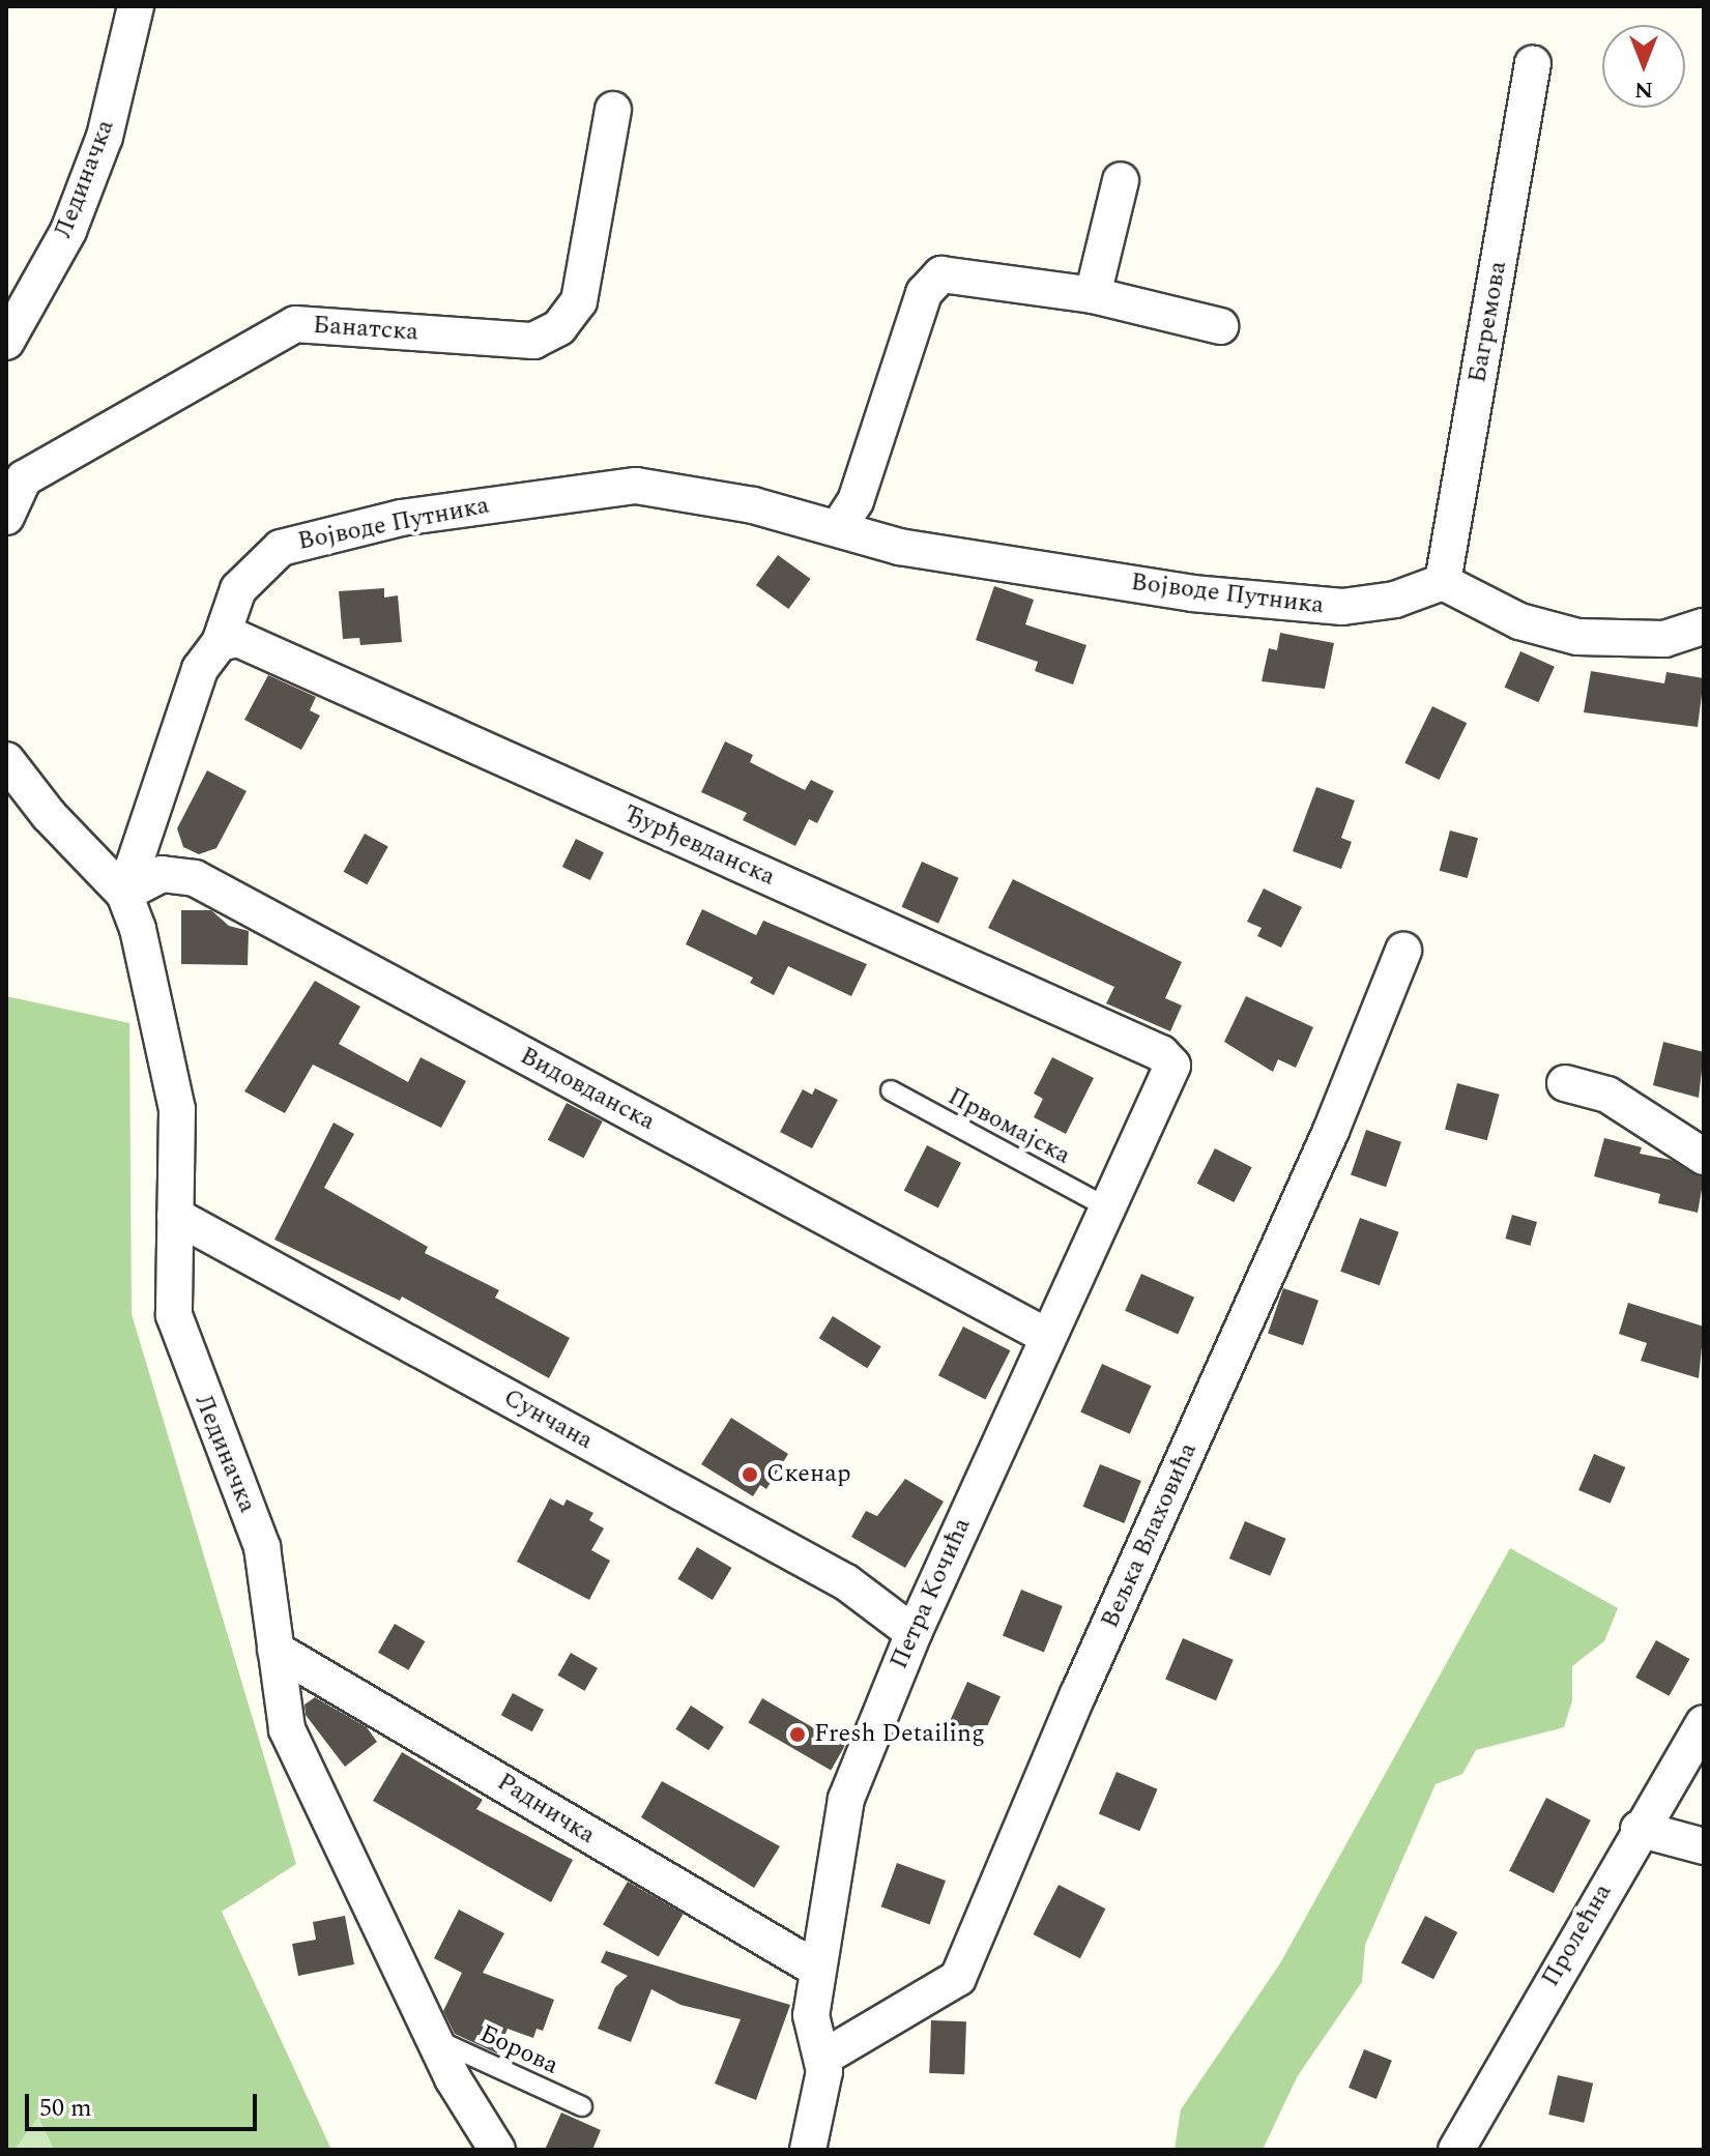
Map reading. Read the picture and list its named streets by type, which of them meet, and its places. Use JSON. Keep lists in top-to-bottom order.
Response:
{
  "streets": {
    "street": [
      "Лединачка",
      "Багремова",
      "Банатска",
      "Војводе Путника",
      "Ђурђевданска",
      "Видовданска",
      "Сунчана",
      "Вељка Влаховића",
      "Петра Кочића",
      "Радничка",
      "Пролећна"
    ],
    "lane": ["Првомајска", "Борова"]
  },
  "crossings": [
    ["Лединачка", "Војводе Путника"],
    ["Лединачка", "Видовданска"],
    ["Лединачка", "Сунчана"],
    ["Лединачка", "Радничка"],
    ["Лединачка", "Борова"],
    ["Багремова", "Војводе Путника"],
    ["Војводе Путника", "Ђурђевданска"],
    ["Војводе Путника", "Видовданска"],
    ["Ђурђевданска", "Петра Кочића"],
    ["Видовданска", "Петра Кочића"],
    ["Првомајска", "Петра Кочића"],
    ["Сунчана", "Петра Кочића"],
    ["Вељка Влаховића", "Петра Кочића"],
    ["Петра Кочића", "Радничка"]
  ],
  "places": ["Скенар", "Fresh Detailing"],
  "scale_bar": "50 m",
  "north": "bottom"
}
